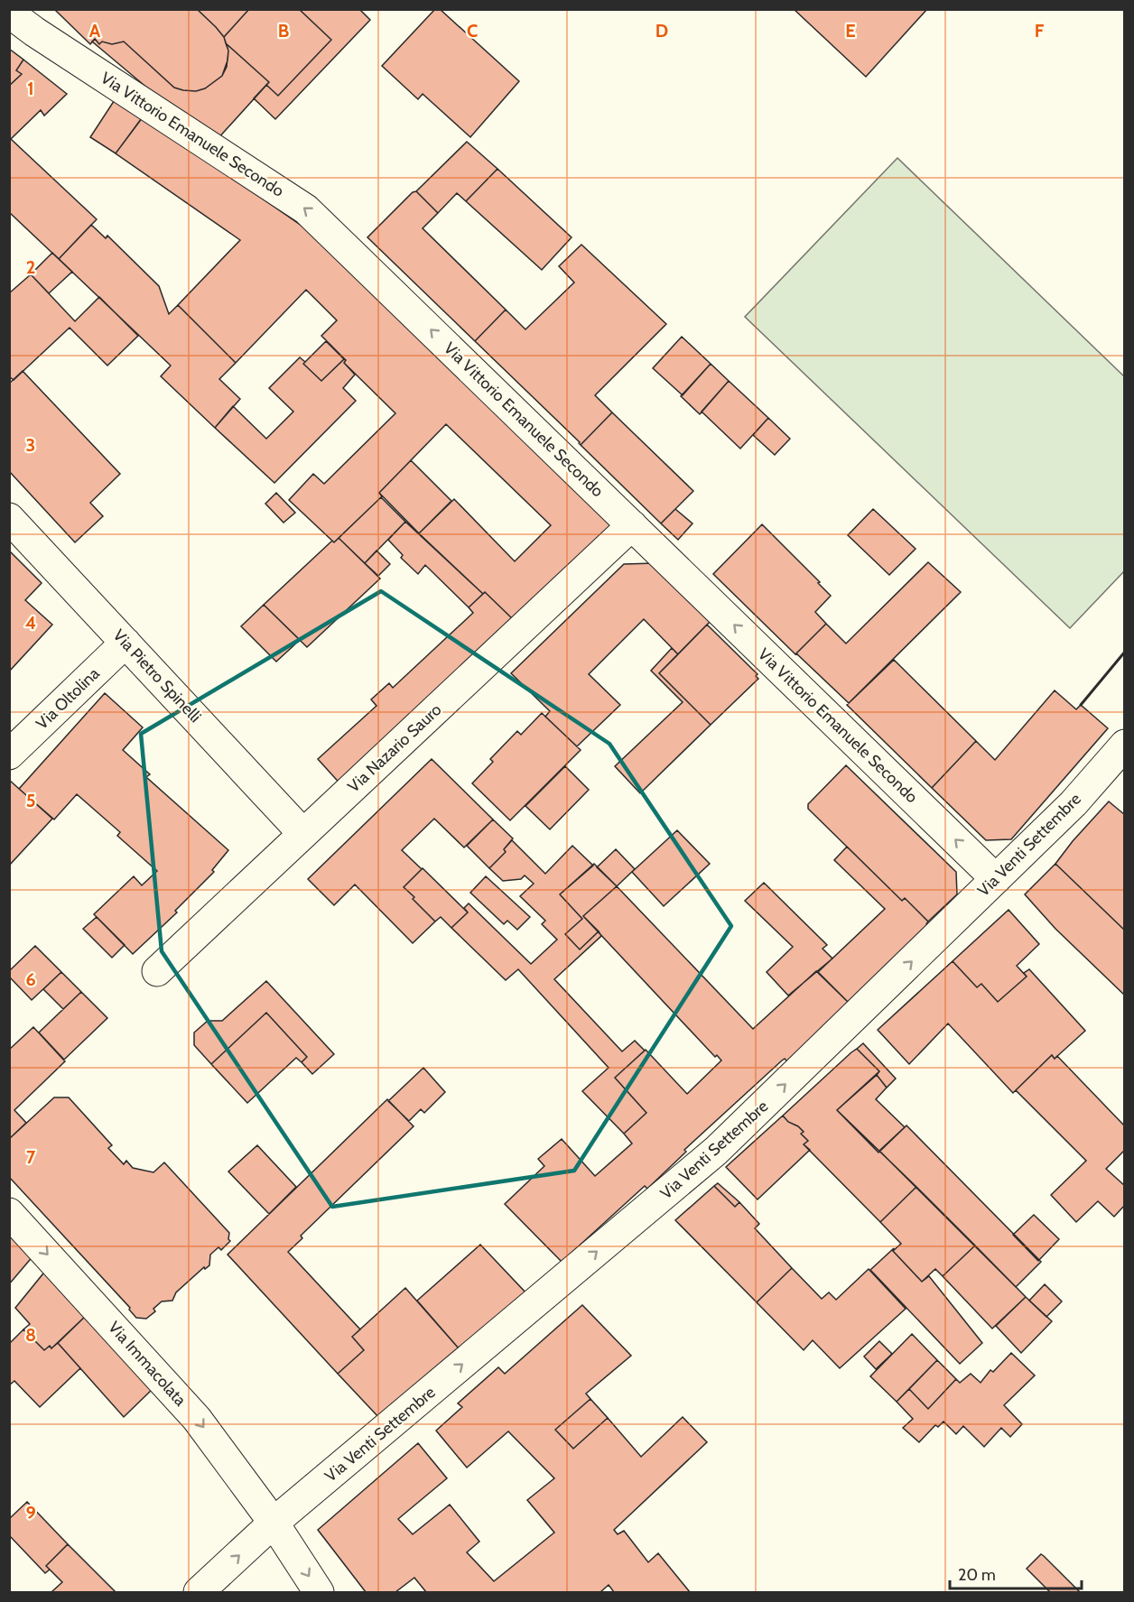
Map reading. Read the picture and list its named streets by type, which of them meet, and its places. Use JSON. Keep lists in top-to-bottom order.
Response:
{
  "streets": {
    "street": [
      "Via Vittorio Emanuele Secondo",
      "Via Pietro Spinelli",
      "Via Oltolina",
      "Via Nazario Sauro",
      "Via Venti Settembre",
      "Via Immacolata"
    ]
  },
  "crossings": [
    ["Via Vittorio Emanuele Secondo", "Via Nazario Sauro"],
    ["Via Vittorio Emanuele Secondo", "Via Venti Settembre"],
    ["Via Pietro Spinelli", "Via Oltolina"],
    ["Via Pietro Spinelli", "Via Nazario Sauro"],
    ["Via Venti Settembre", "Via Immacolata"]
  ],
  "one_way": ["Via Vittorio Emanuele Secondo", "Via Venti Settembre", "Via Immacolata"],
  "scale_bar": "20 m",
  "grid": {
    "columns": [
      "A",
      "B",
      "C",
      "D",
      "E",
      "F"
    ],
    "rows": [
      "1",
      "2",
      "3",
      "4",
      "5",
      "6",
      "7",
      "8",
      "9"
    ]
  }
}
